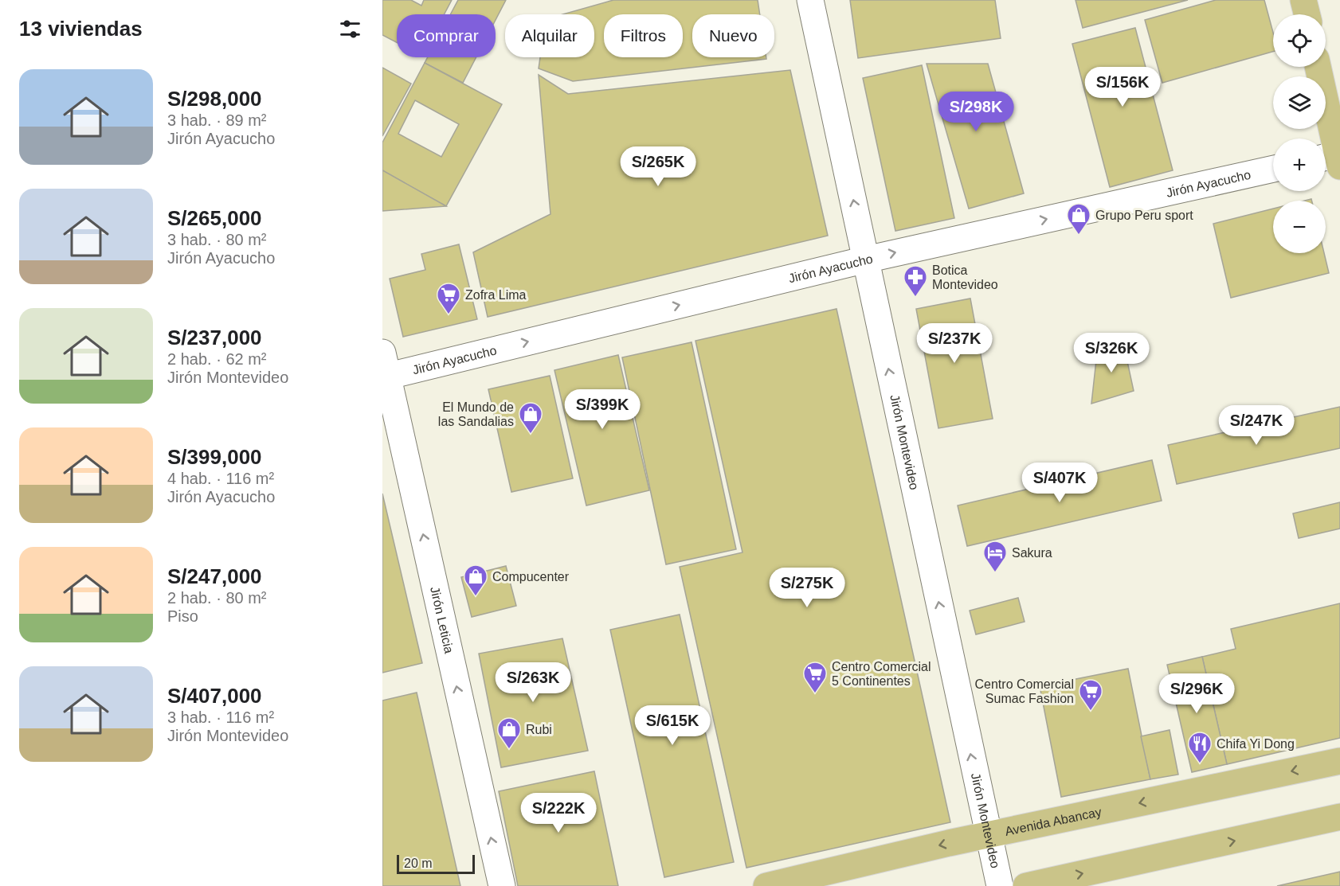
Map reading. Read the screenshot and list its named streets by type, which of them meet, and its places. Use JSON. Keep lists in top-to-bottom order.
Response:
{
  "streets": {
    "main road": ["Avenida Abancay"],
    "street": ["Jirón Ayacucho", "Jirón Montevideo", "Jirón Leticia"]
  },
  "crossings": [
    ["Jirón Ayacucho", "Jirón Montevideo"],
    ["Jirón Ayacucho", "Jirón Leticia"],
    ["Jirón Montevideo", "Avenida Abancay"]
  ],
  "one_way": ["Jirón Ayacucho", "Jirón Montevideo", "Jirón Leticia"],
  "places": {
    "shop": [
      "Grupo Peru sport",
      "El Mundo de las Sandalias",
      "Compucenter",
      "Rubi"
    ],
    "pharmacy": ["Botica Montevideo"],
    "supermarket": ["Zofra Lima", "Centro Comercial 5 Continentes", "Centro Comercial Sumac Fashion"],
    "hotel": ["Sakura"],
    "restaurant": ["Chifa Yi Dong"]
  },
  "scale_bar": "20 m",
  "page": {
    "heading": "13 viviendas",
    "map_buttons": ["+", "−"],
    "chip": [
      "Comprar",
      "Alquilar",
      "Filtros",
      "Nuevo"
    ],
    "list": [
      {
        "name": "S/298,000",
        "note": "3 hab. · 89 m² · Jirón Ayacucho"
      },
      {
        "name": "S/265,000",
        "note": "3 hab. · 80 m² · Jirón Ayacucho"
      },
      {
        "name": "S/237,000",
        "note": "2 hab. · 62 m² · Jirón Montevideo"
      },
      {
        "name": "S/399,000",
        "note": "4 hab. · 116 m² · Jirón Ayacucho"
      },
      {
        "name": "S/247,000",
        "note": "2 hab. · 80 m² · Piso"
      },
      {
        "name": "S/407,000",
        "note": "3 hab. · 116 m² · Jirón Montevideo"
      }
    ],
    "price": [
      "S/156K",
      "S/298K",
      "S/265K",
      "S/237K",
      "S/326K",
      "S/399K",
      "S/247K",
      "S/407K",
      "S/275K",
      "S/263K",
      "S/296K",
      "S/615K",
      "S/222K"
    ],
    "scale": "20 m"
  }
}
